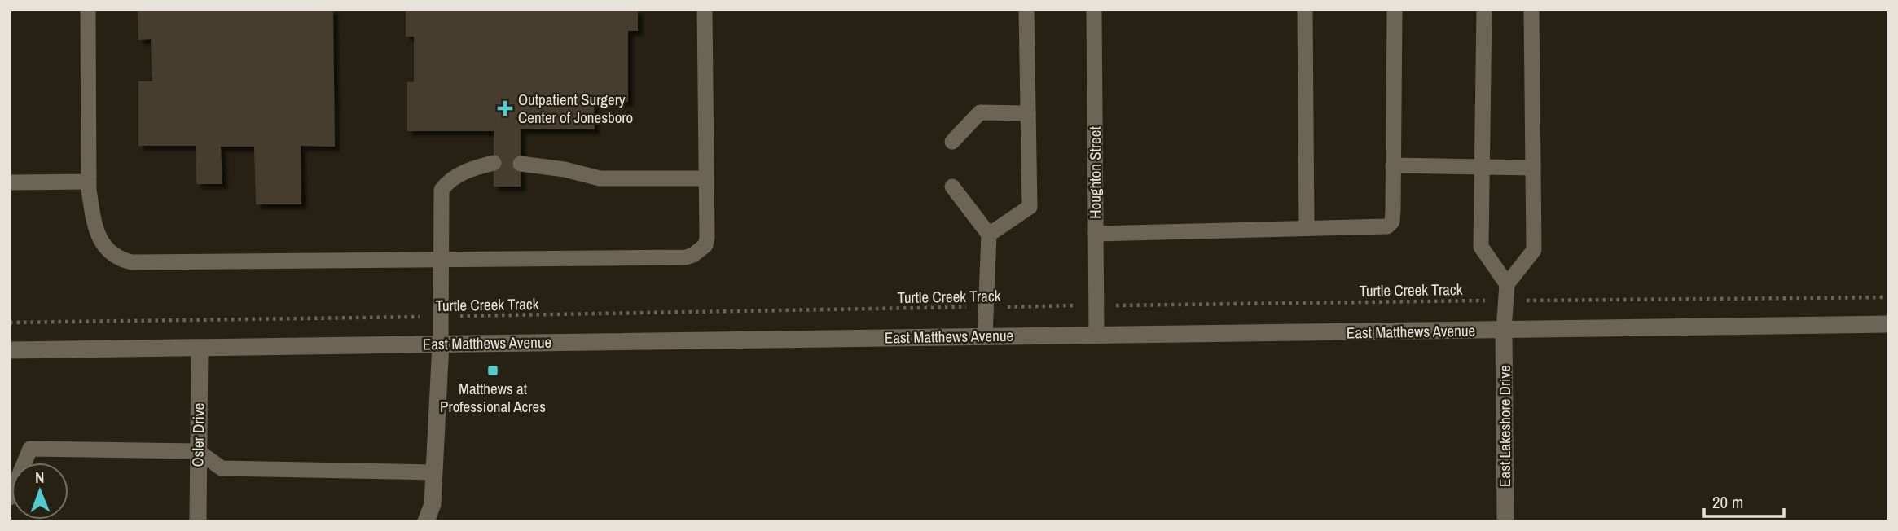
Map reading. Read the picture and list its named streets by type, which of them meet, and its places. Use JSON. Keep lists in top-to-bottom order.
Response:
{
  "streets": {
    "street": ["East Matthews Avenue", "East Lakeshore Drive", "Osler Drive"],
    "lane": ["Houghton Street"],
    "path": ["Turtle Creek Track"]
  },
  "crossings": [
    ["Houghton Street", "Turtle Creek Track"],
    ["Houghton Street", "East Matthews Avenue"],
    ["East Matthews Avenue", "East Lakeshore Drive"],
    ["East Matthews Avenue", "Osler Drive"]
  ],
  "places": {
    "health": ["Outpatient Surgery Center of Jonesboro"],
    "transit": ["Matthews at Professional Acres"]
  },
  "scale_bar": "20 m",
  "north": "top"
}
